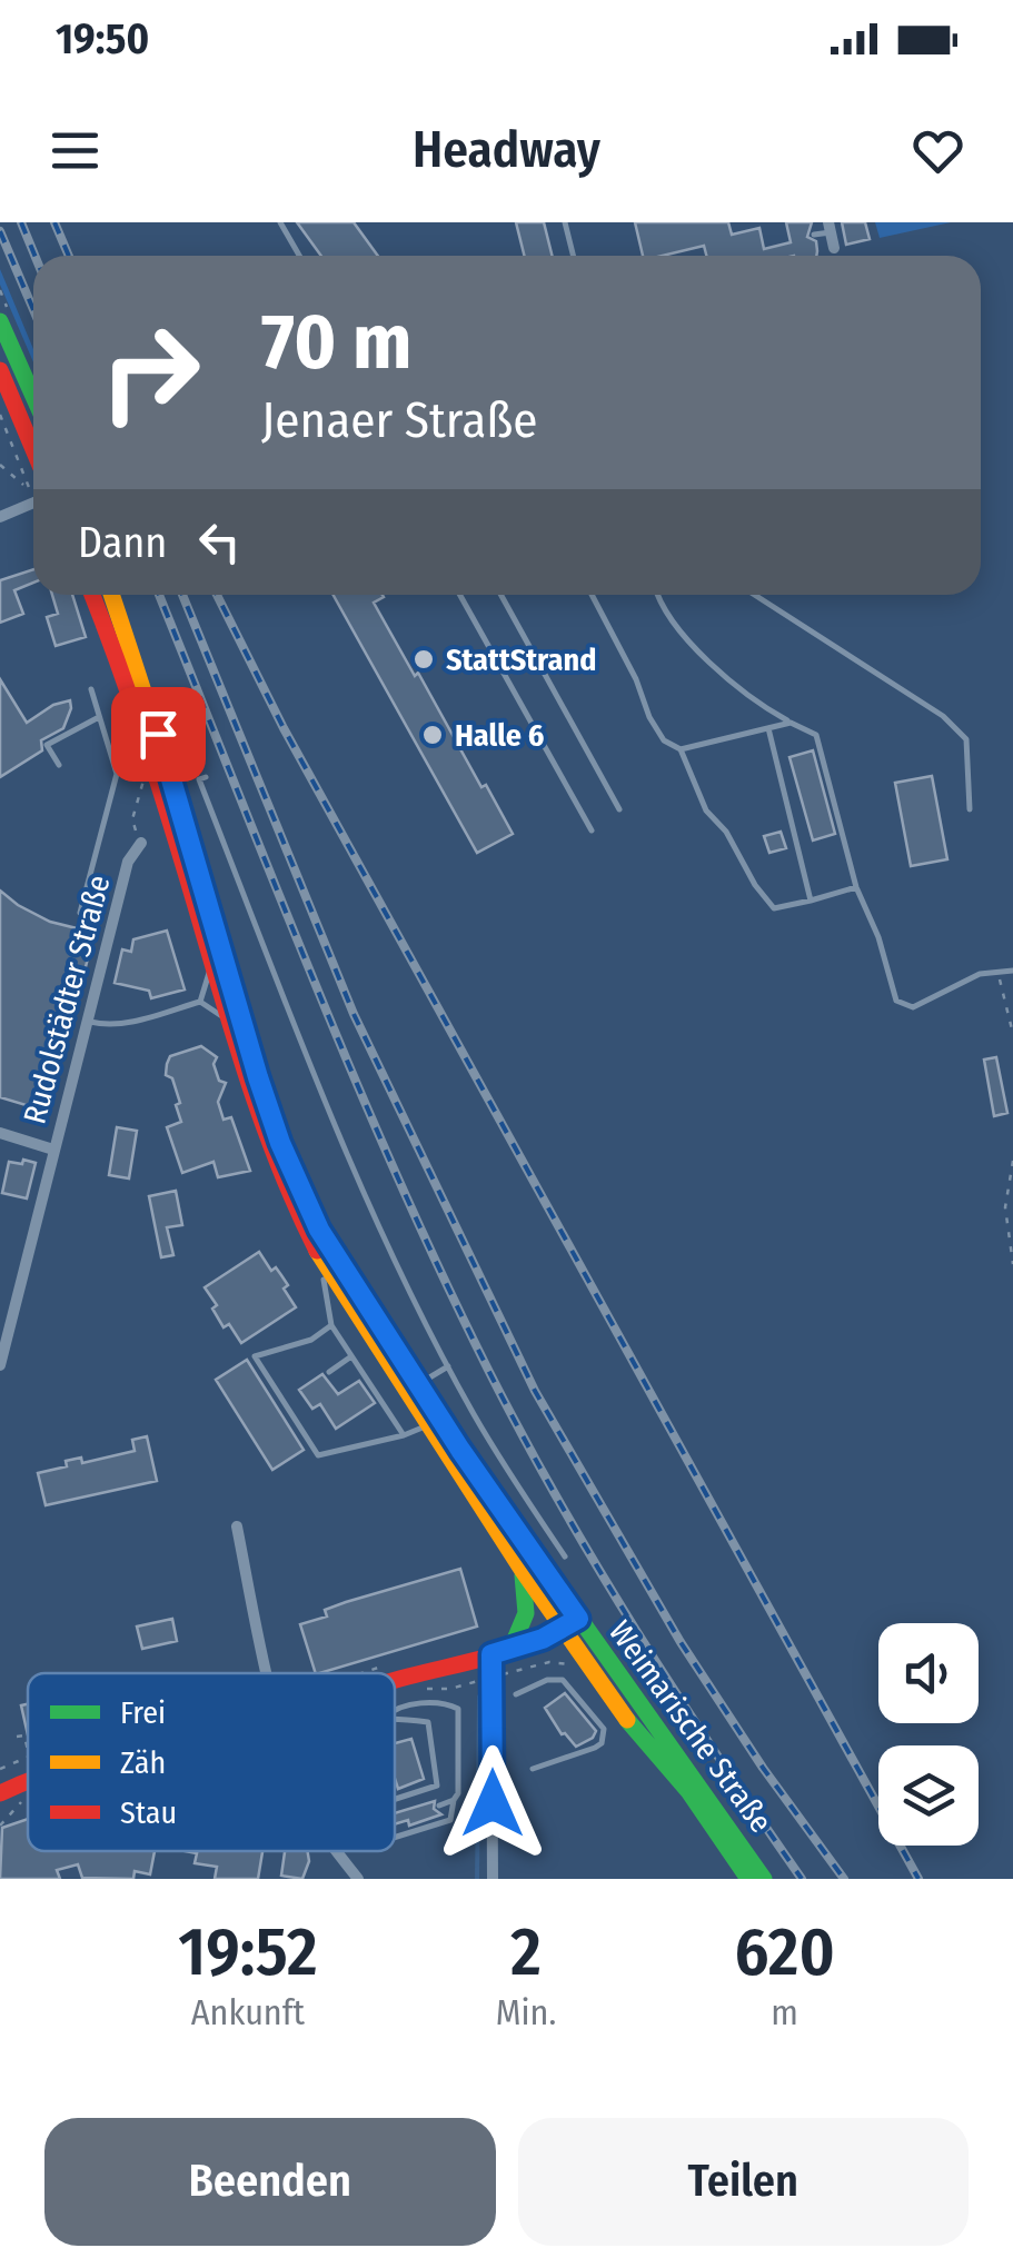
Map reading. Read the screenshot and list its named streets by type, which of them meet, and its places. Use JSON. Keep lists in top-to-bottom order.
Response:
{
  "streets": {
    "main road": ["Weimarische Straße"],
    "street": ["Rudolstädter Straße"]
  },
  "places": ["StattStrand", "Halle 6"],
  "legend": ["Frei", "Zäh", "Stau"],
  "page": {
    "status": "19:50",
    "header": "Headway",
    "turn": ["70 m", "Jenaer Straße"],
    "then": "Dann",
    "eta": [
      "19:52",
      "Ankunft",
      "2",
      "Min.",
      "620",
      "m"
    ],
    "buttons": ["Beenden", "Teilen"]
  }
}
